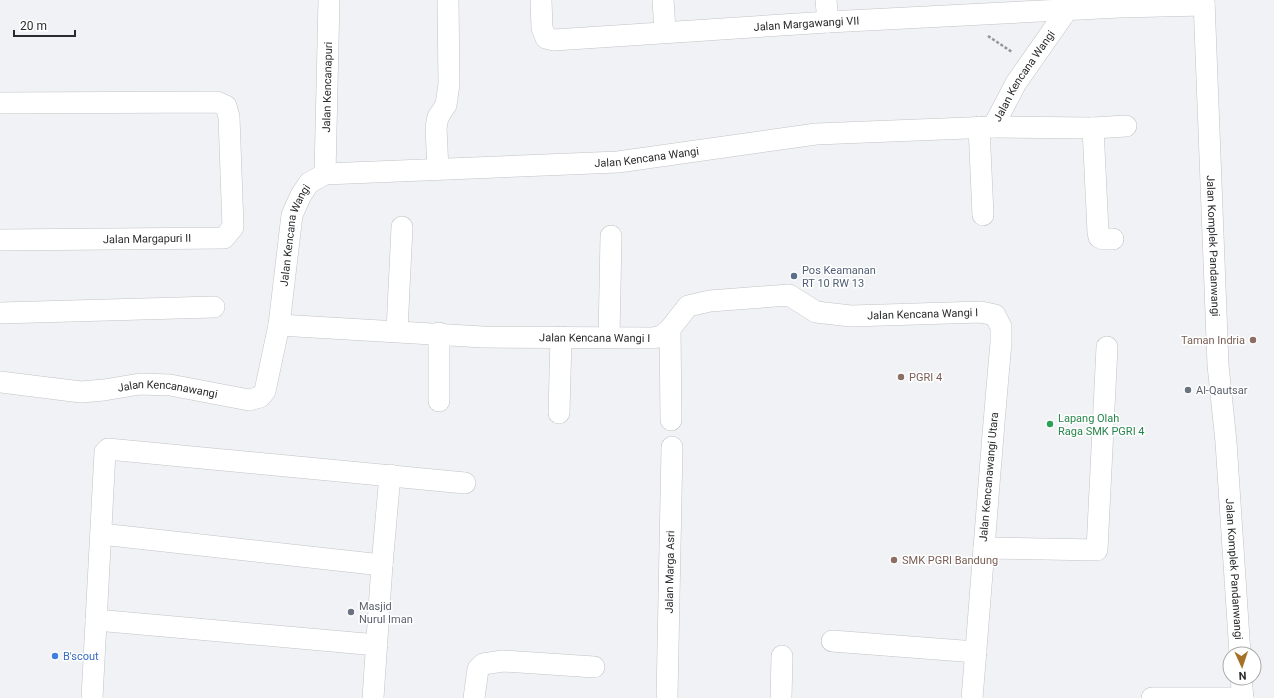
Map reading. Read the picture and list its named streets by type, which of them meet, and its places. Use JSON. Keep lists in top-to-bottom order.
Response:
{
  "streets": {
    "street": [
      "Jalan Margawangi VII",
      "Jalan Kencana Wangi",
      "Jalan Kencanapuri",
      "Jalan Margapuri II",
      "Jalan Komplek Pandanwangi",
      "Jalan Kencana Wangi I",
      "Jalan Kencanawangi",
      "Jalan Kencanawangi Utara",
      "Jalan Marga Asri"
    ]
  },
  "crossings": [
    ["Jalan Margawangi VII", "Jalan Kencana Wangi"],
    ["Jalan Margawangi VII", "Jalan Komplek Pandanwangi"],
    ["Jalan Kencana Wangi", "Jalan Kencanapuri"],
    ["Jalan Kencana Wangi", "Jalan Kencana Wangi I"],
    ["Jalan Kencana Wangi", "Jalan Kencanawangi"],
    ["Jalan Kencana Wangi I", "Jalan Kencanawangi"],
    ["Jalan Kencana Wangi I", "Jalan Kencanawangi Utara"]
  ],
  "places": [
    "Pos Keamanan RT 10 RW 13",
    "Taman Indria",
    "PGRI 4",
    "Al-Qautsar",
    "Lapang Olah Raga SMK PGRI 4",
    "SMK PGRI Bandung",
    "Masjid Nurul Iman",
    "B'scout"
  ],
  "scale_bar": "20 m",
  "north": "bottom"
}
